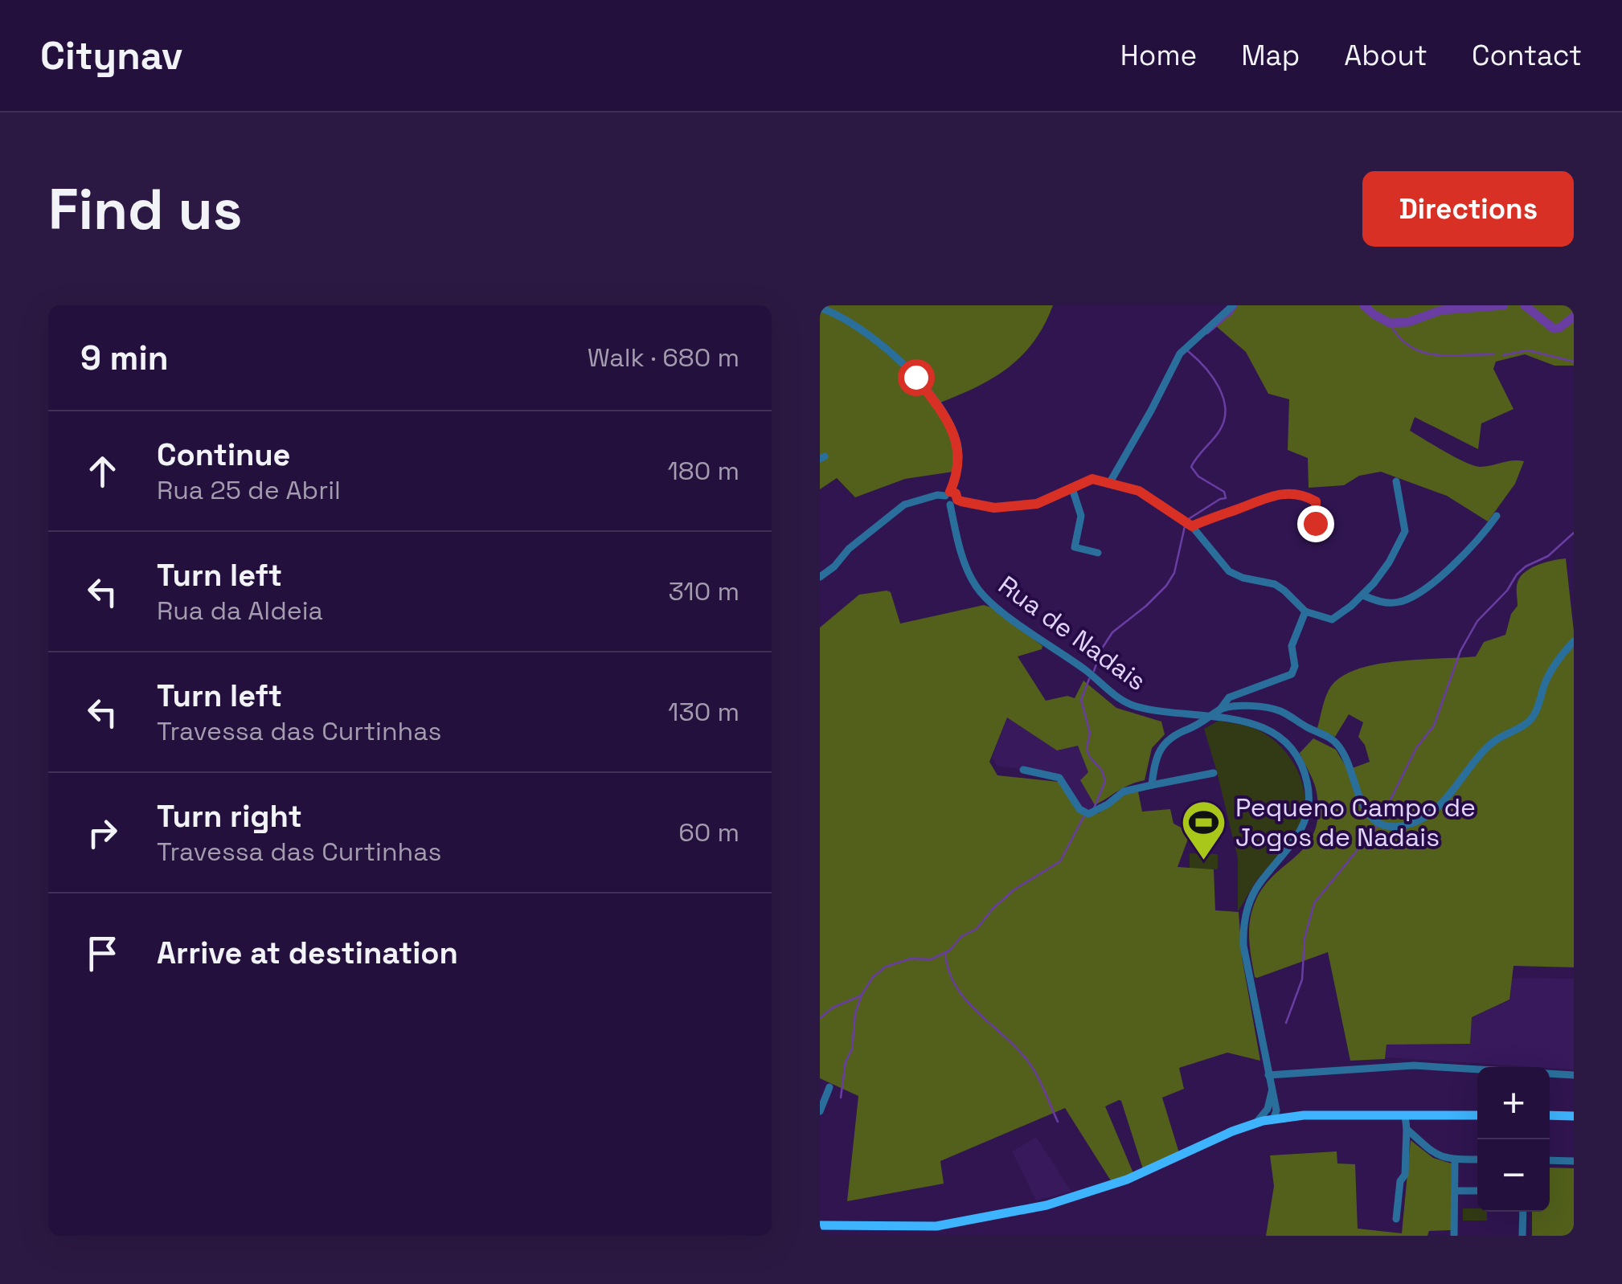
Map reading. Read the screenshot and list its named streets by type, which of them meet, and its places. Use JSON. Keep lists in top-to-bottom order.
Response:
{
  "streets": {
    "street": ["Rua de Nadais"]
  },
  "places": {
    "sports": ["Pequeno Campo de Jogos de Nadais"]
  },
  "page": {
    "header": "Citynav",
    "nav": [
      "Home",
      "Map",
      "About",
      "Contact"
    ],
    "buttons": "Directions",
    "title": "Find us",
    "heading": ["9 min", "Walk · 680 m"],
    "list": [
      ["Continue", "Rua 25 de Abril", "180 m"],
      ["Turn left", "Rua da Aldeia", "310 m"],
      ["Turn left", "Travessa das Curtinhas", "130 m"],
      ["Turn right", "Travessa das Curtinhas", "60 m"],
      "Arrive at destination"
    ],
    "map_buttons": ["+", "−"]
  }
}
